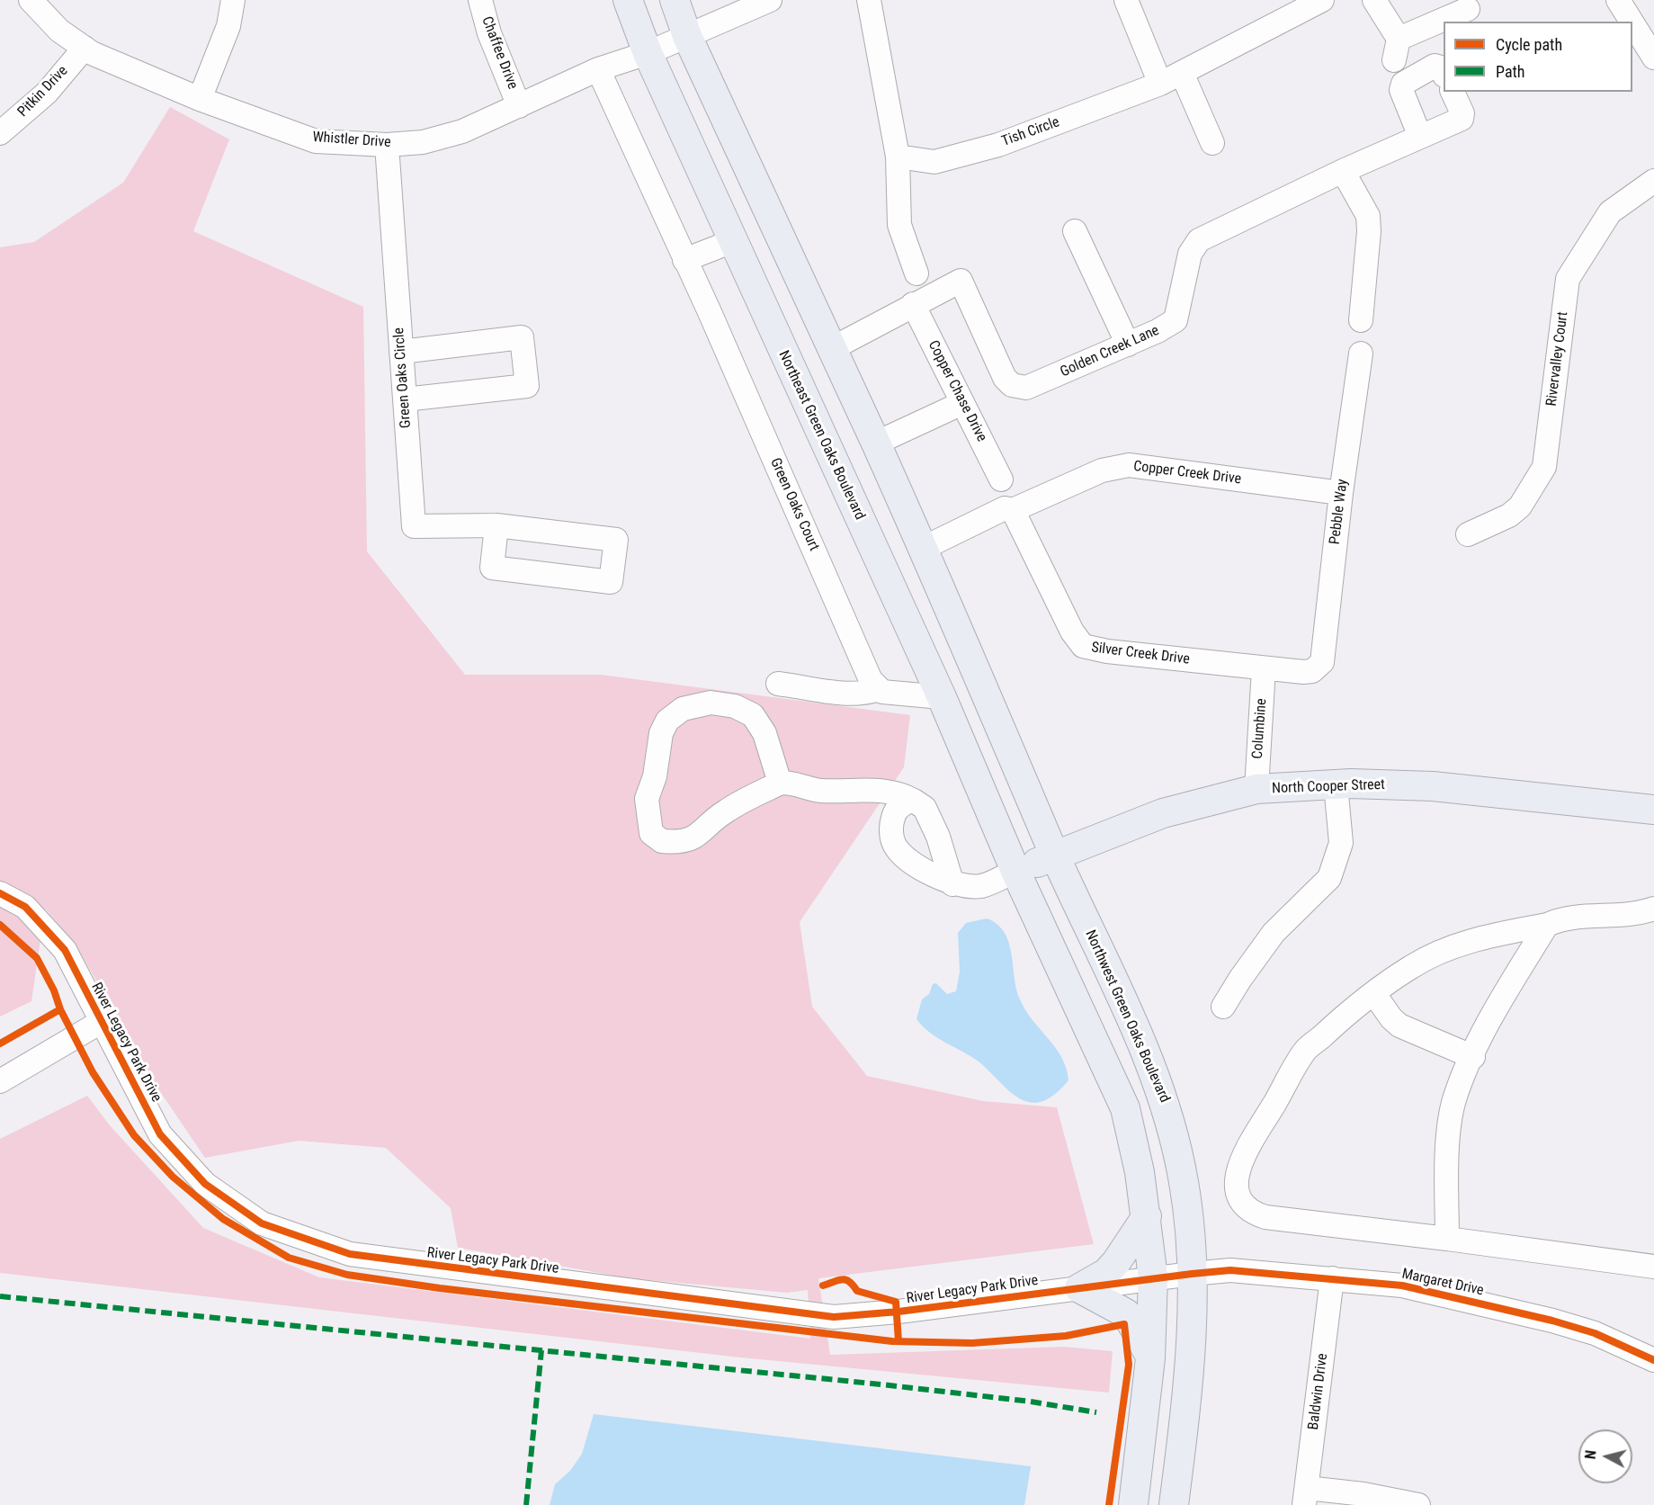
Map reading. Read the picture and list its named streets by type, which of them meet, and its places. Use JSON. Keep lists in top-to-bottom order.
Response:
{
  "streets": {
    "main road": ["Northeast Green Oaks Boulevard", "North Cooper Street", "Northwest Green Oaks Boulevard"],
    "street": [
      "Chaffee Drive",
      "Pitkin Drive",
      "Tish Circle",
      "Whistler Drive",
      "Golden Creek Lane",
      "Rivervalley Court",
      "Green Oaks Circle",
      "Copper Chase Drive",
      "Copper Creek Drive",
      "Green Oaks Court",
      "Pebble Way",
      "Silver Creek Drive",
      "Columbine",
      "River Legacy Park Drive",
      "Margaret Drive",
      "Baldwin Drive"
    ]
  },
  "crossings": [
    ["Chaffee Drive", "Whistler Drive"],
    ["Pitkin Drive", "Whistler Drive"],
    ["Whistler Drive", "Green Oaks Circle"],
    ["Whistler Drive", "Northeast Green Oaks Boulevard"],
    ["Whistler Drive", "Green Oaks Court"],
    ["Golden Creek Lane", "Copper Chase Drive"],
    ["Northeast Green Oaks Boulevard", "North Cooper Street"],
    ["Copper Creek Drive", "Pebble Way"],
    ["Copper Creek Drive", "Silver Creek Drive"],
    ["Pebble Way", "Silver Creek Drive"],
    ["Silver Creek Drive", "Columbine"],
    ["Columbine", "North Cooper Street"],
    ["North Cooper Street", "Northwest Green Oaks Boulevard"],
    ["Northwest Green Oaks Boulevard", "Margaret Drive"],
    ["River Legacy Park Drive", "Margaret Drive"],
    ["Margaret Drive", "Baldwin Drive"]
  ],
  "legend": ["Cycle path", "Path"],
  "north": "left"
}
